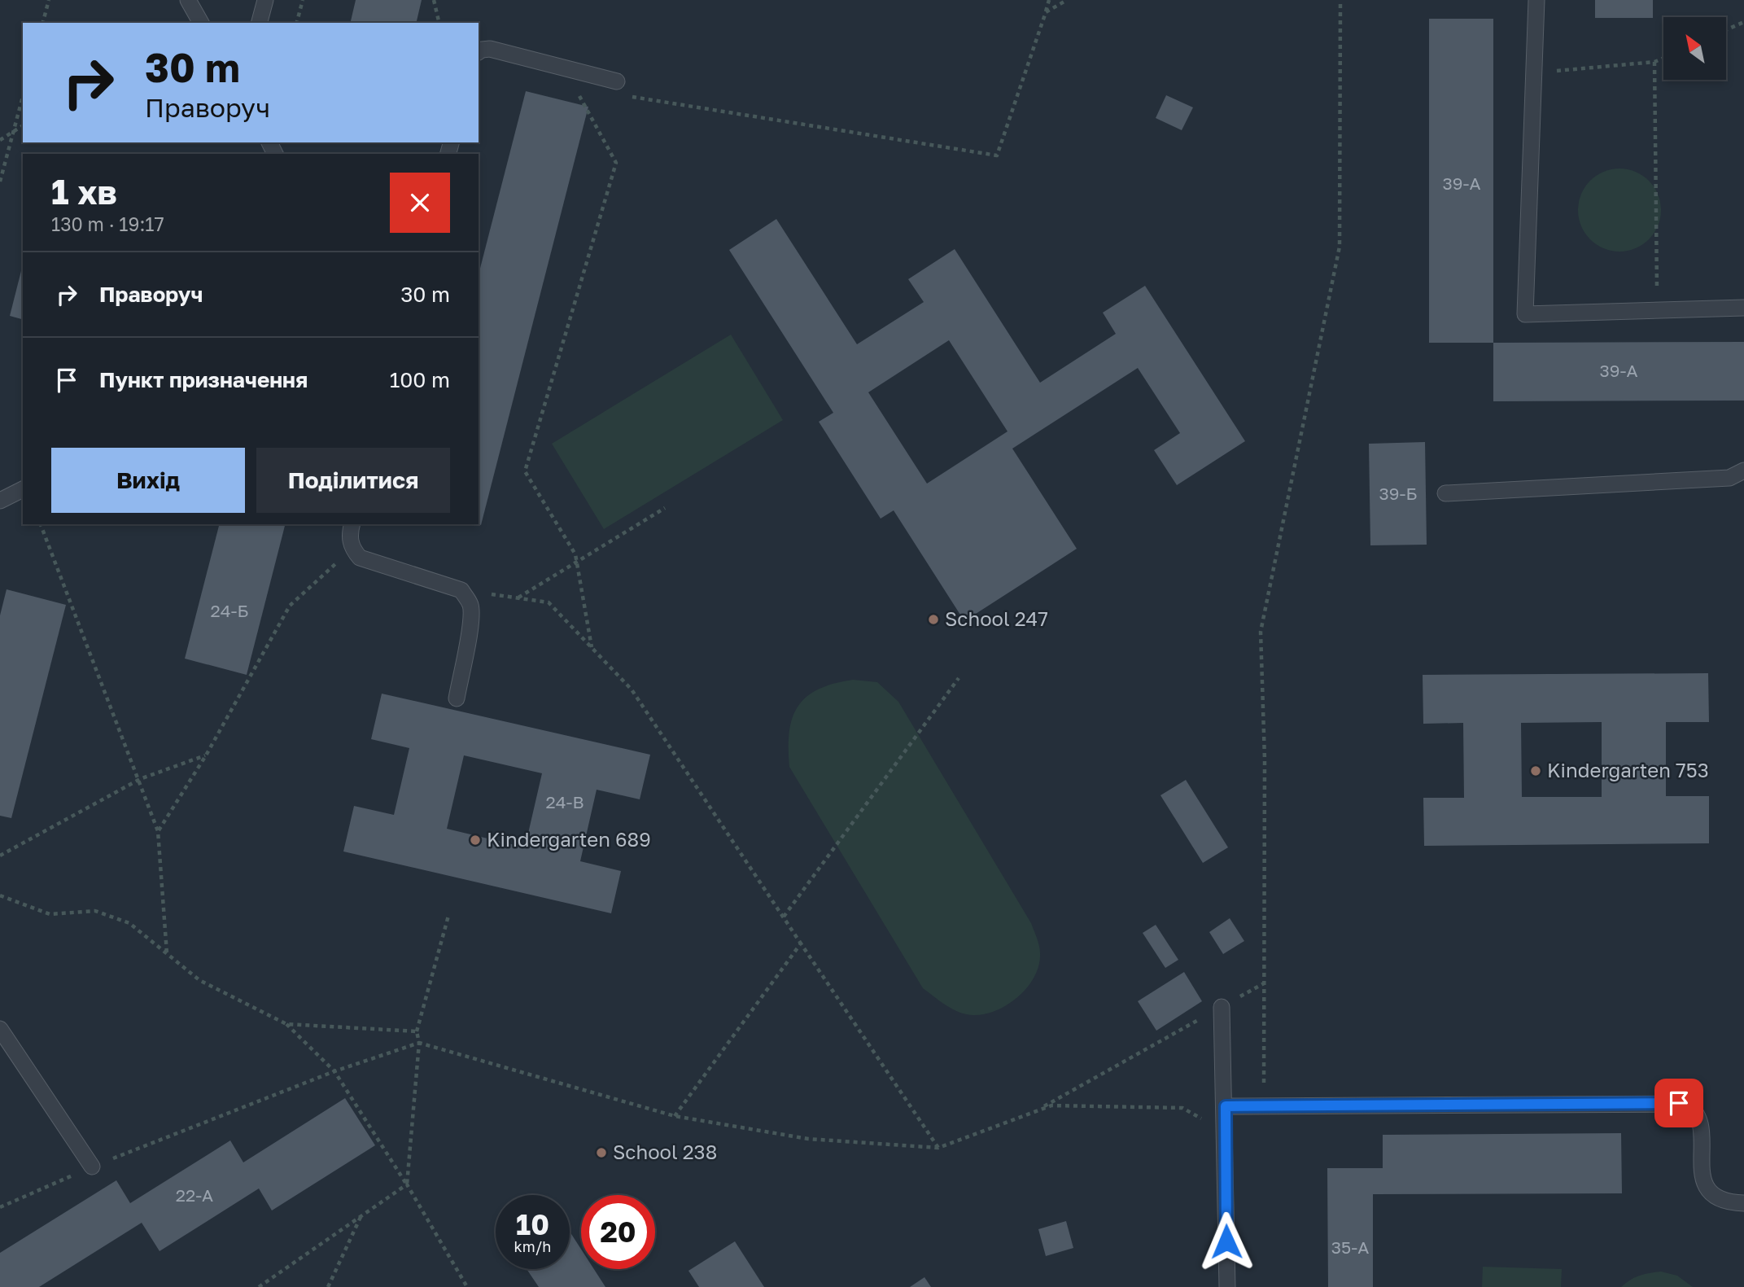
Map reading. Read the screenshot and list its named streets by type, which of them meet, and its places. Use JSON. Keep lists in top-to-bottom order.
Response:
{
  "places": [
    "School 247",
    "Kindergarten 753",
    "Kindergarten 689",
    "School 238"
  ],
  "house_numbers": [
    "39-А",
    "39-А",
    "39-Б",
    "24-Б",
    "24-В",
    "22-А",
    "35-А"
  ],
  "north": "top left",
  "page": {
    "turn": ["30 m", "Праворуч"],
    "heading": ["1 хв", "130 m · 19:17"],
    "list": [
      {
        "name": "Праворуч",
        "value": "30 m"
      },
      {
        "name": "Пункт призначення",
        "value": "100 m"
      }
    ],
    "buttons": ["Вихід", "Поділитися"],
    "speed": "10 km/h",
    "limit": "20"
  }
}
